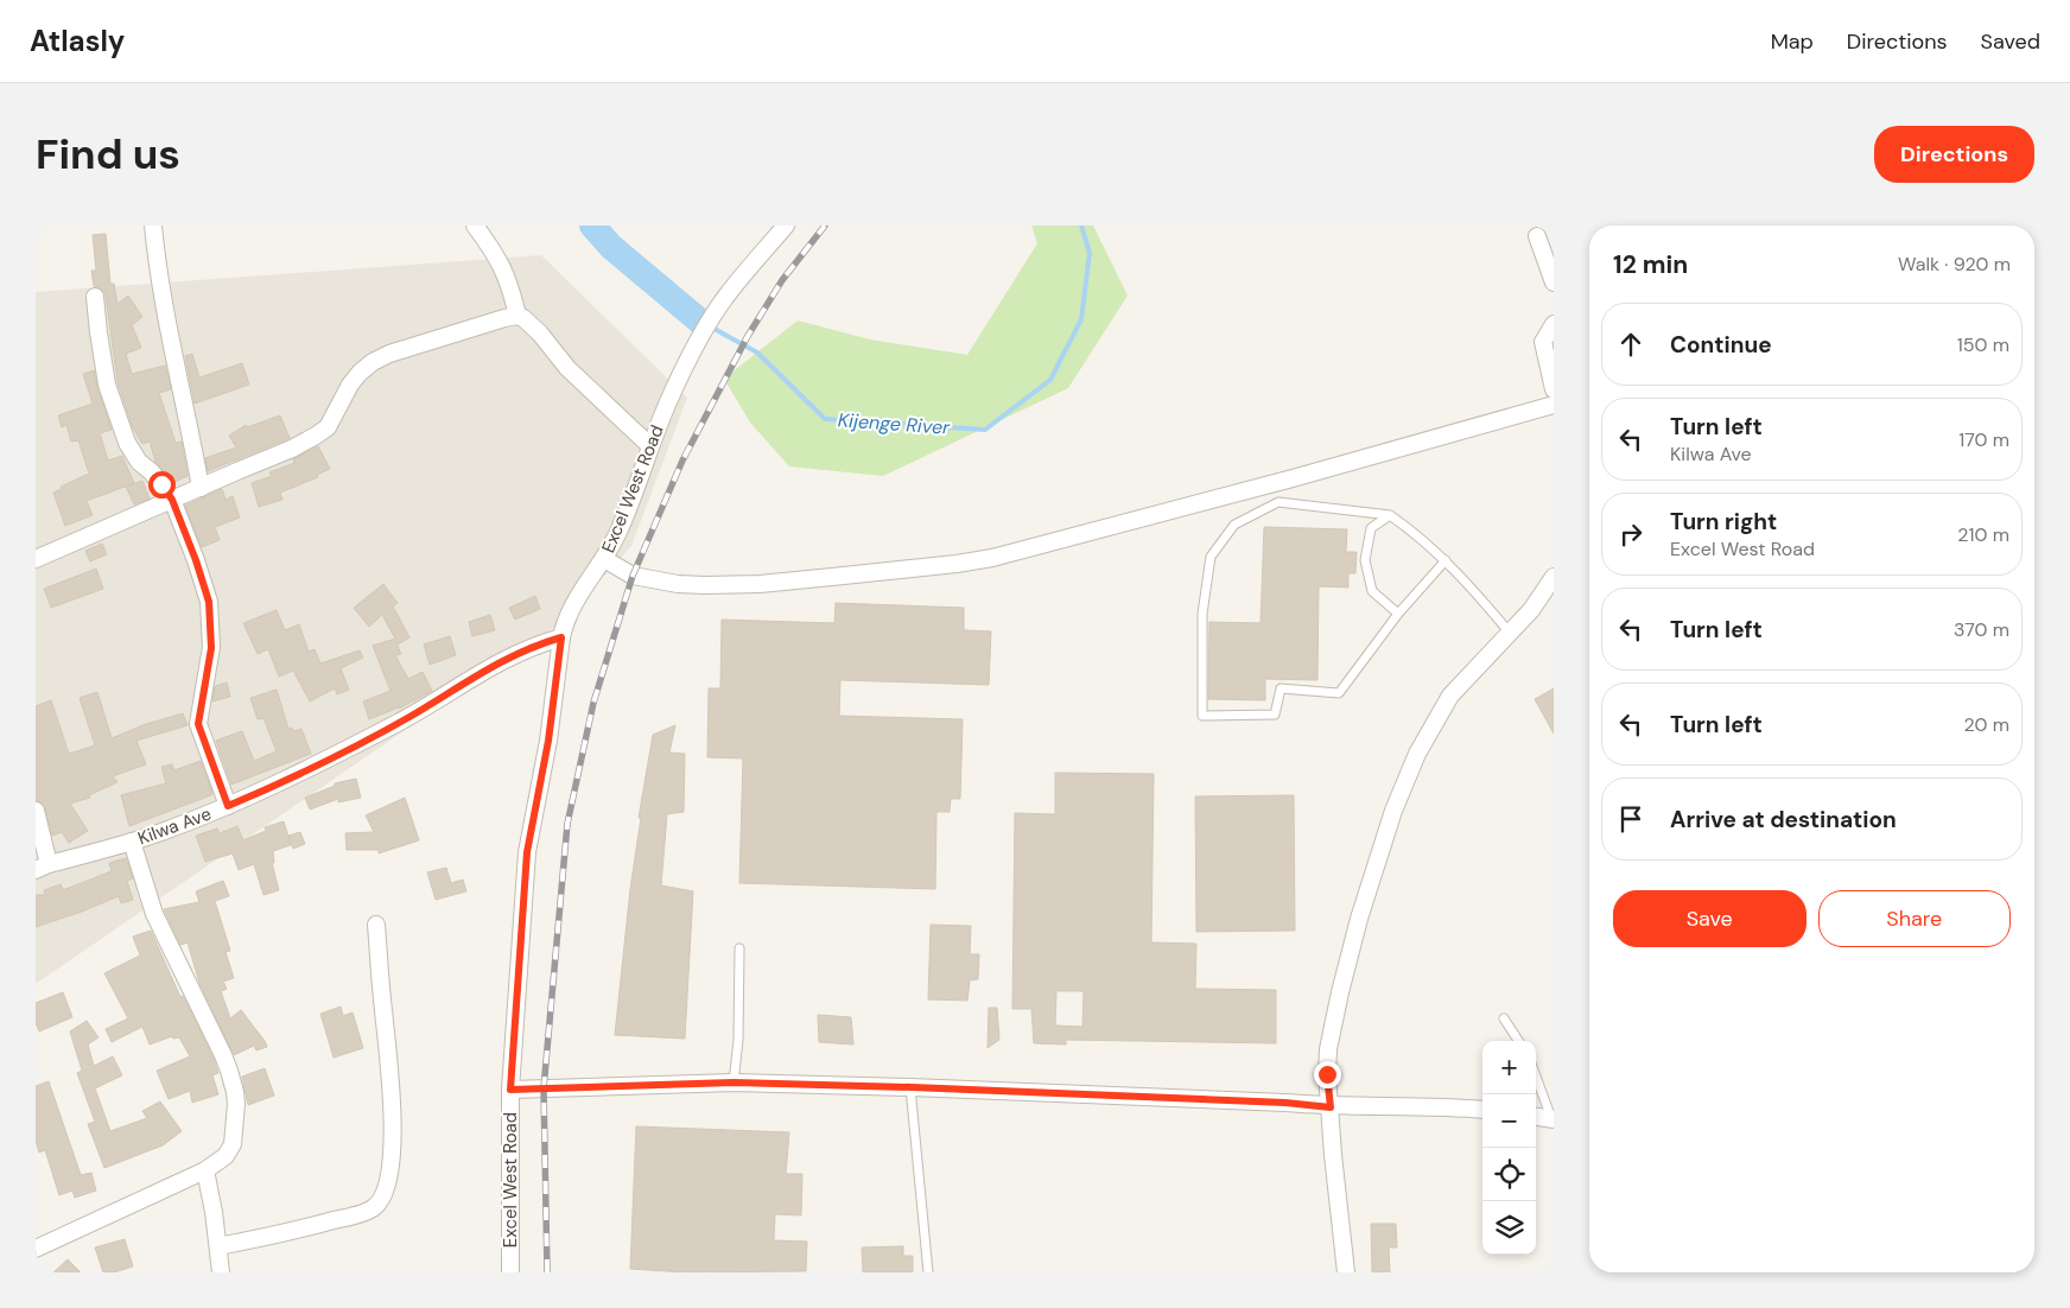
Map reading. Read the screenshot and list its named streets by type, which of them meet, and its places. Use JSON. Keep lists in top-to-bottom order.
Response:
{
  "streets": {
    "street": ["Excel West Road", "Kilwa Ave"]
  },
  "crossings": [
    ["Excel West Road", "Kilwa Ave"]
  ],
  "water": ["Kijenge River"],
  "page": {
    "header": "Atlasly",
    "nav": ["Map", "Directions", "Saved"],
    "buttons": [
      "Directions",
      ["Save", "Share"]
    ],
    "title": "Find us",
    "heading": ["12 min", "Walk · 920 m"],
    "list": [
      ["Continue", "150 m"],
      ["Turn left", "Kilwa Ave", "170 m"],
      ["Turn right", "Excel West Road", "210 m"],
      ["Turn left", "370 m"],
      ["Turn left", "20 m"],
      "Arrive at destination"
    ],
    "map_buttons": ["+", "−"]
  }
}
